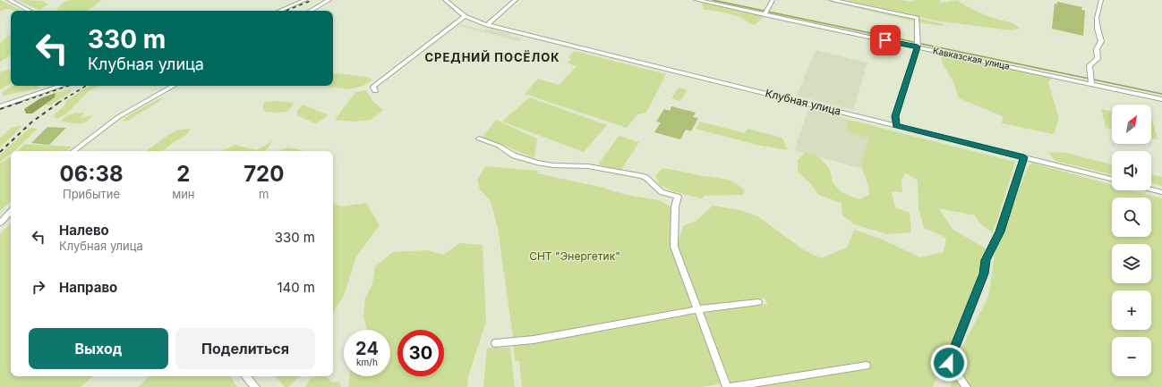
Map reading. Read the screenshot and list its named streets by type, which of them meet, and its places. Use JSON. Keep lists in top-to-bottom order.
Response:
{
  "streets": {
    "street": ["Кавказская улица", "Клубная улица"]
  },
  "districts": ["СРЕДНИЙ ПОСЁЛОК"],
  "parks": ["СНТ \"Энергетик\""],
  "north": "top right",
  "page": {
    "turn": ["330 m", "Клубная улица"],
    "map_buttons": ["+", "−"],
    "eta": [
      "06:38",
      "Прибытие",
      "2",
      "мин",
      "720",
      "m"
    ],
    "list": [
      {
        "name": "Налево",
        "note": "Клубная улица",
        "value": "330 m"
      },
      {
        "name": "Направо",
        "value": "140 m"
      }
    ],
    "buttons": ["Выход", "Поделиться"],
    "speed": "24 km/h",
    "limit": "30"
  }
}
